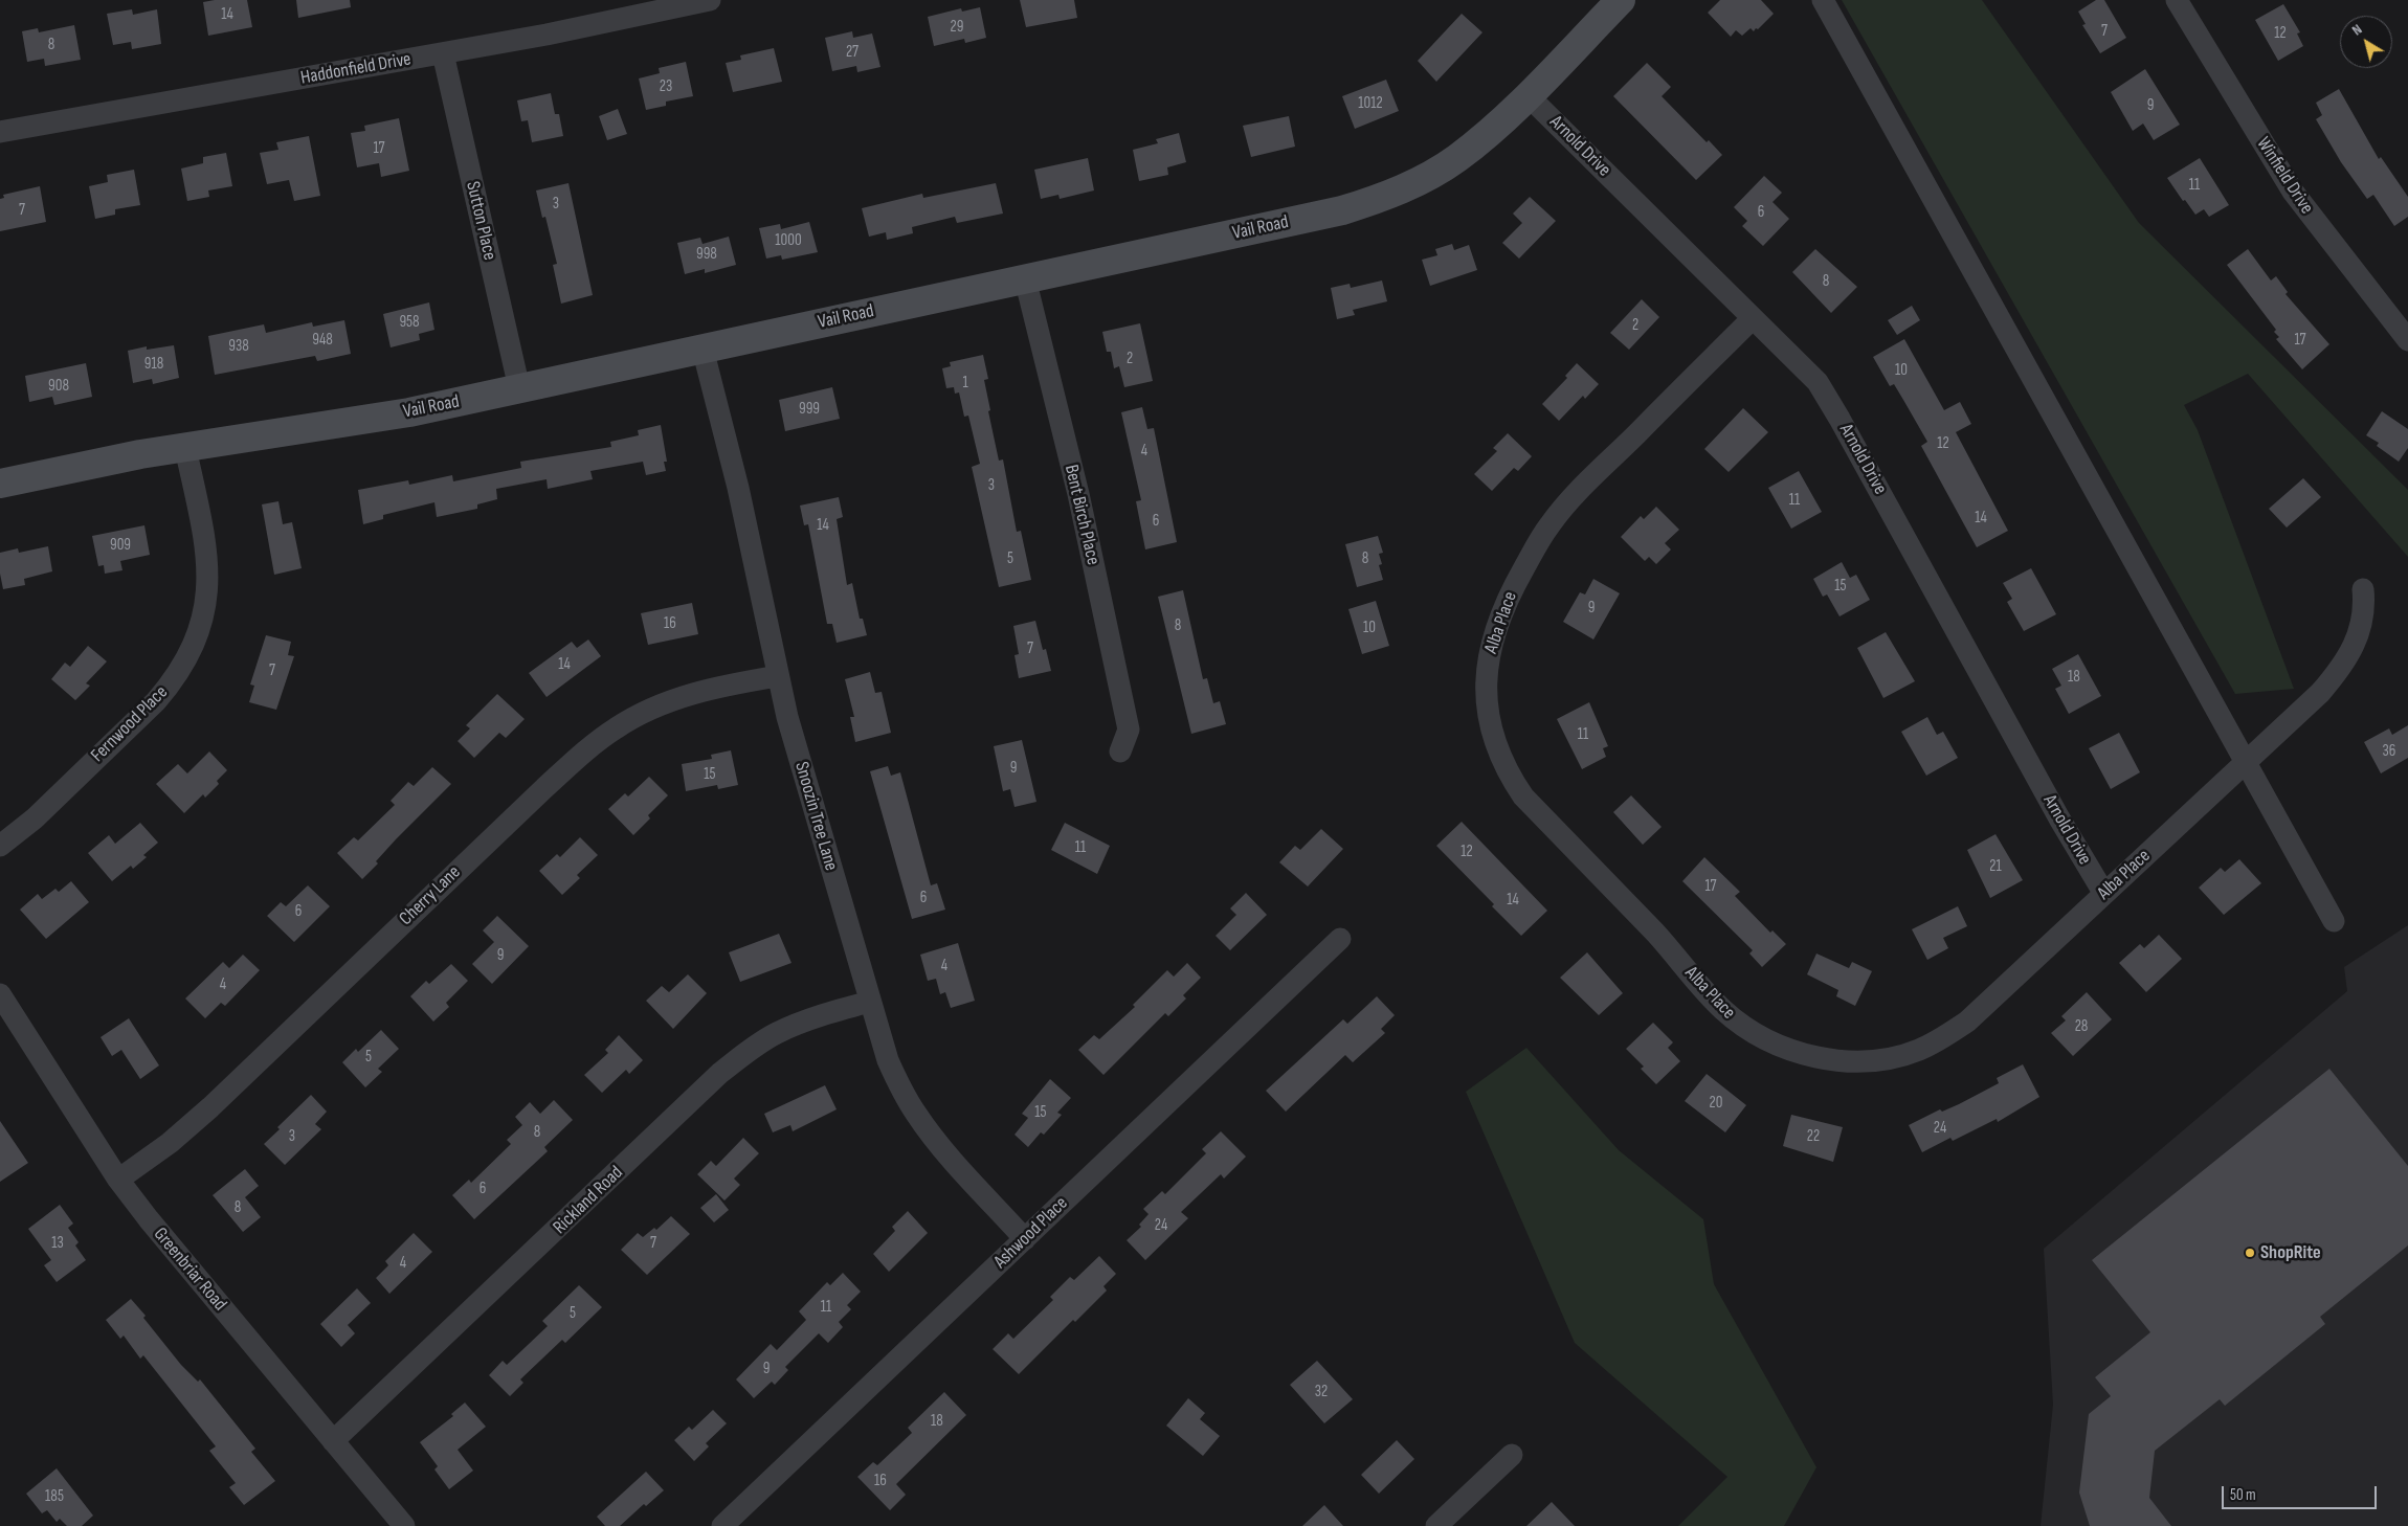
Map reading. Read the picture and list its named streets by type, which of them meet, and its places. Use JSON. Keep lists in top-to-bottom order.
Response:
{
  "streets": {
    "street": [
      "Haddonfield Drive",
      "Arnold Drive",
      "Winfield Drive",
      "Sutton Place",
      "Vail Road",
      "Bent Birch Place",
      "Alba Place",
      "Fernwood Place",
      "Snoozin Tree Lane",
      "Cherry Lane",
      "Rickland Road",
      "Ashwood Place",
      "Greenbriar Road"
    ]
  },
  "crossings": [
    ["Haddonfield Drive", "Sutton Place"],
    ["Arnold Drive", "Vail Road"],
    ["Arnold Drive", "Alba Place"],
    ["Sutton Place", "Vail Road"],
    ["Vail Road", "Bent Birch Place"],
    ["Vail Road", "Fernwood Place"],
    ["Vail Road", "Snoozin Tree Lane"],
    ["Snoozin Tree Lane", "Cherry Lane"],
    ["Snoozin Tree Lane", "Rickland Road"],
    ["Snoozin Tree Lane", "Ashwood Place"],
    ["Cherry Lane", "Greenbriar Road"],
    ["Rickland Road", "Greenbriar Road"]
  ],
  "places": ["ShopRite"],
  "house_numbers": [
    "14",
    "29",
    "7",
    "12",
    "8",
    "27",
    "23",
    "1012",
    "9",
    "17",
    "11",
    "3",
    "7",
    "6",
    "1000",
    "998",
    "8",
    "958",
    "2",
    "948",
    "17",
    "938",
    "2",
    "918",
    "10",
    "1",
    "908",
    "999",
    "12",
    "4",
    "3",
    "11",
    "14",
    "6",
    "14",
    "909",
    "5",
    "8",
    "15",
    "9",
    "16",
    "8",
    "10",
    "7",
    "14",
    "7",
    "18",
    "11",
    "36",
    "9",
    "15",
    "11",
    "12",
    "21",
    "17",
    "6",
    "14",
    "6",
    "9",
    "4",
    "4",
    "28",
    "5",
    "20",
    "15",
    "24",
    "8",
    "3",
    "22",
    "6",
    "8",
    "24",
    "13",
    "7",
    "4",
    "11",
    "5",
    "9",
    "32",
    "18",
    "16",
    "185"
  ],
  "scale_bar": "50 m",
  "north": "top left"
}
